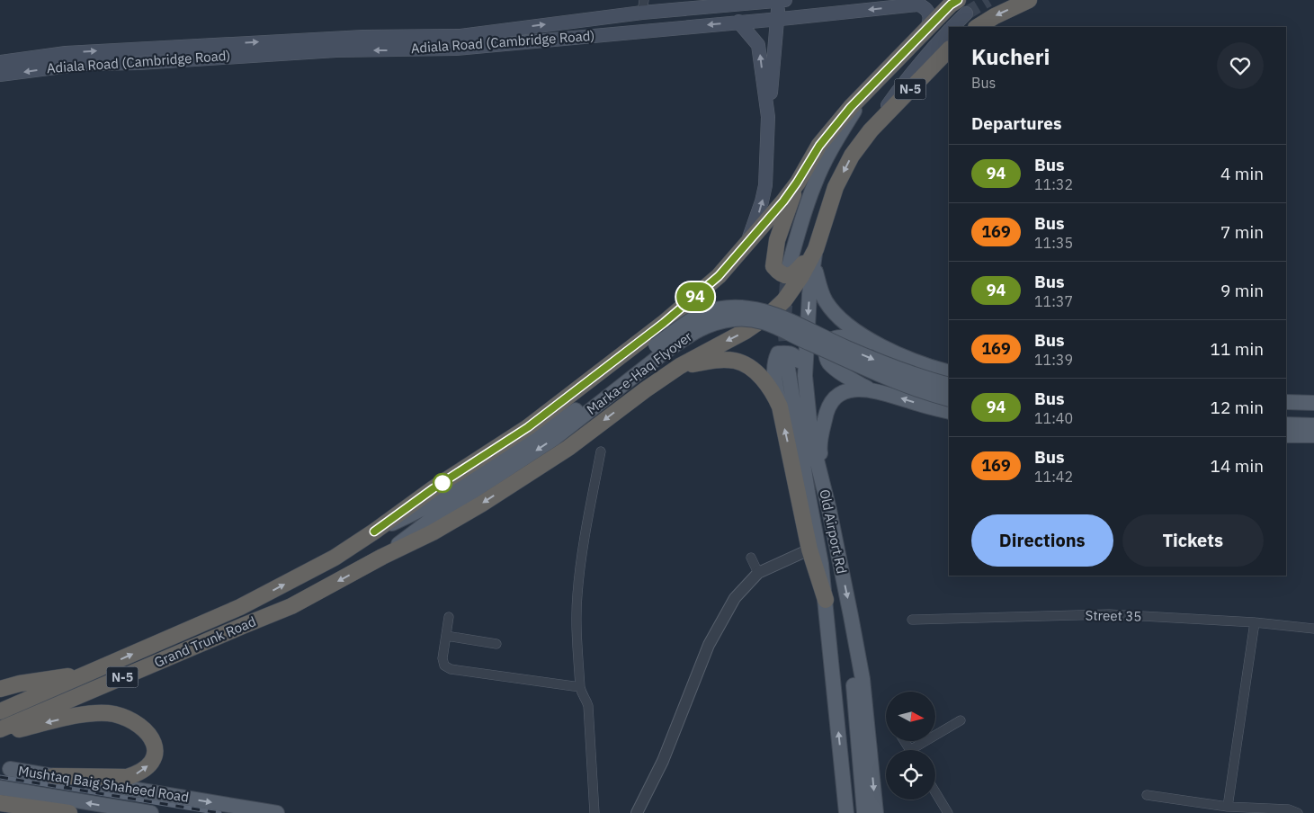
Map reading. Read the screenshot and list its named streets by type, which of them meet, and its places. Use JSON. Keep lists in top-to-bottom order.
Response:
{
  "streets": {
    "highway": ["N-5", "Grand Trunk Road"],
    "main road": [
      "Adiala Road (Cambridge Road)",
      "Marka-e-Haq Flyover",
      "Old Airport Rd",
      "Mushtaq Baig Shaheed Road"
    ],
    "street": ["Street 35"]
  },
  "crossings": [
    ["Adiala Road (Cambridge Road)", "N-5"],
    ["N-5", "Marka-e-Haq Flyover"],
    ["N-5", "Grand Trunk Road"],
    ["Marka-e-Haq Flyover", "Grand Trunk Road"],
    ["Old Airport Rd", "Grand Trunk Road"]
  ],
  "lines": ["bus line 94"],
  "north": "right",
  "page": {
    "on_map": "94",
    "heading": [
      ["Kucheri", "Bus"],
      "Departures"
    ],
    "list": [
      {
        "mark": "94",
        "name": "Bus",
        "note": "11:32",
        "value": "4 min"
      },
      {
        "mark": "169",
        "name": "Bus",
        "note": "11:35",
        "value": "7 min"
      },
      {
        "mark": "94",
        "name": "Bus",
        "note": "11:37",
        "value": "9 min"
      },
      {
        "mark": "169",
        "name": "Bus",
        "note": "11:39",
        "value": "11 min"
      },
      {
        "mark": "94",
        "name": "Bus",
        "note": "11:40",
        "value": "12 min"
      },
      {
        "mark": "169",
        "name": "Bus",
        "note": "11:42",
        "value": "14 min"
      }
    ],
    "buttons": ["Directions", "Tickets"]
  }
}
